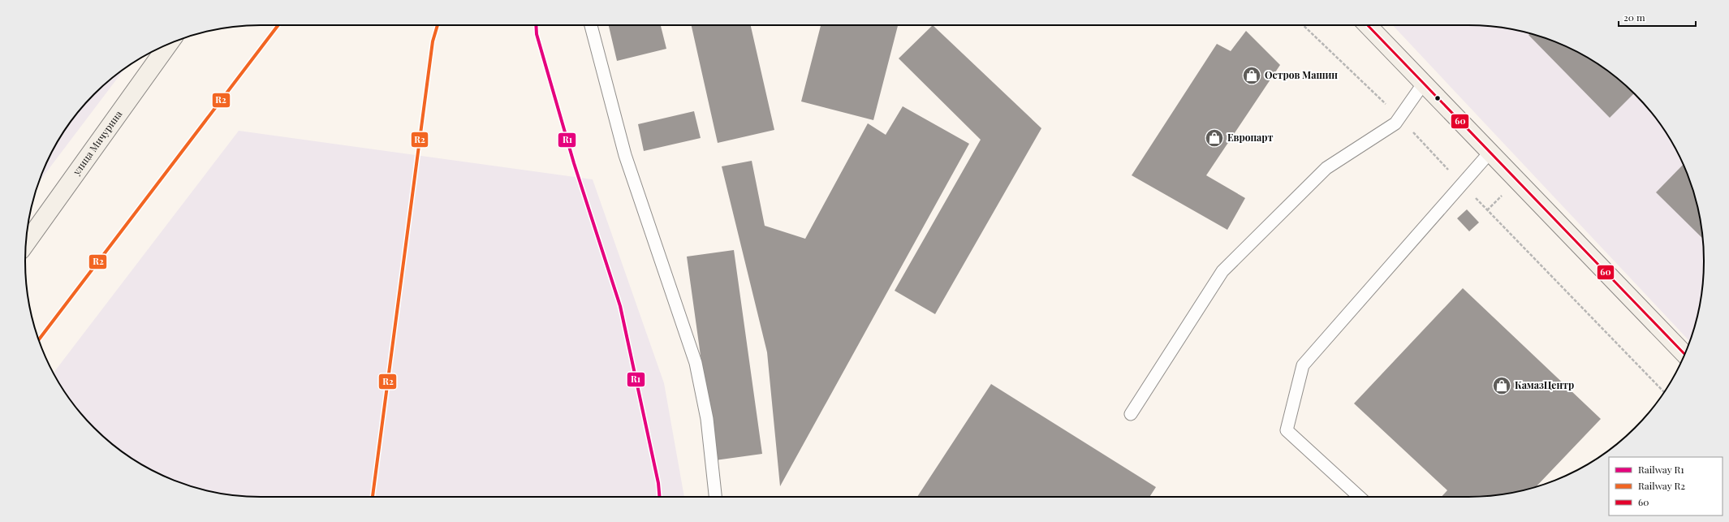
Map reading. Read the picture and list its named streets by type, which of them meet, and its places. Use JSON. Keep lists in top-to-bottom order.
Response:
{
  "streets": {
    "main road": ["улица Мичурина"]
  },
  "places": {
    "shop": ["Остров Машин", "Европарт", "КамазЦентр"]
  },
  "lines": ["rail line R1", "rail line R2", "transit line 60"],
  "legend": ["Railway R1", "Railway R2", "60"],
  "scale_bar": "20 m"
}
